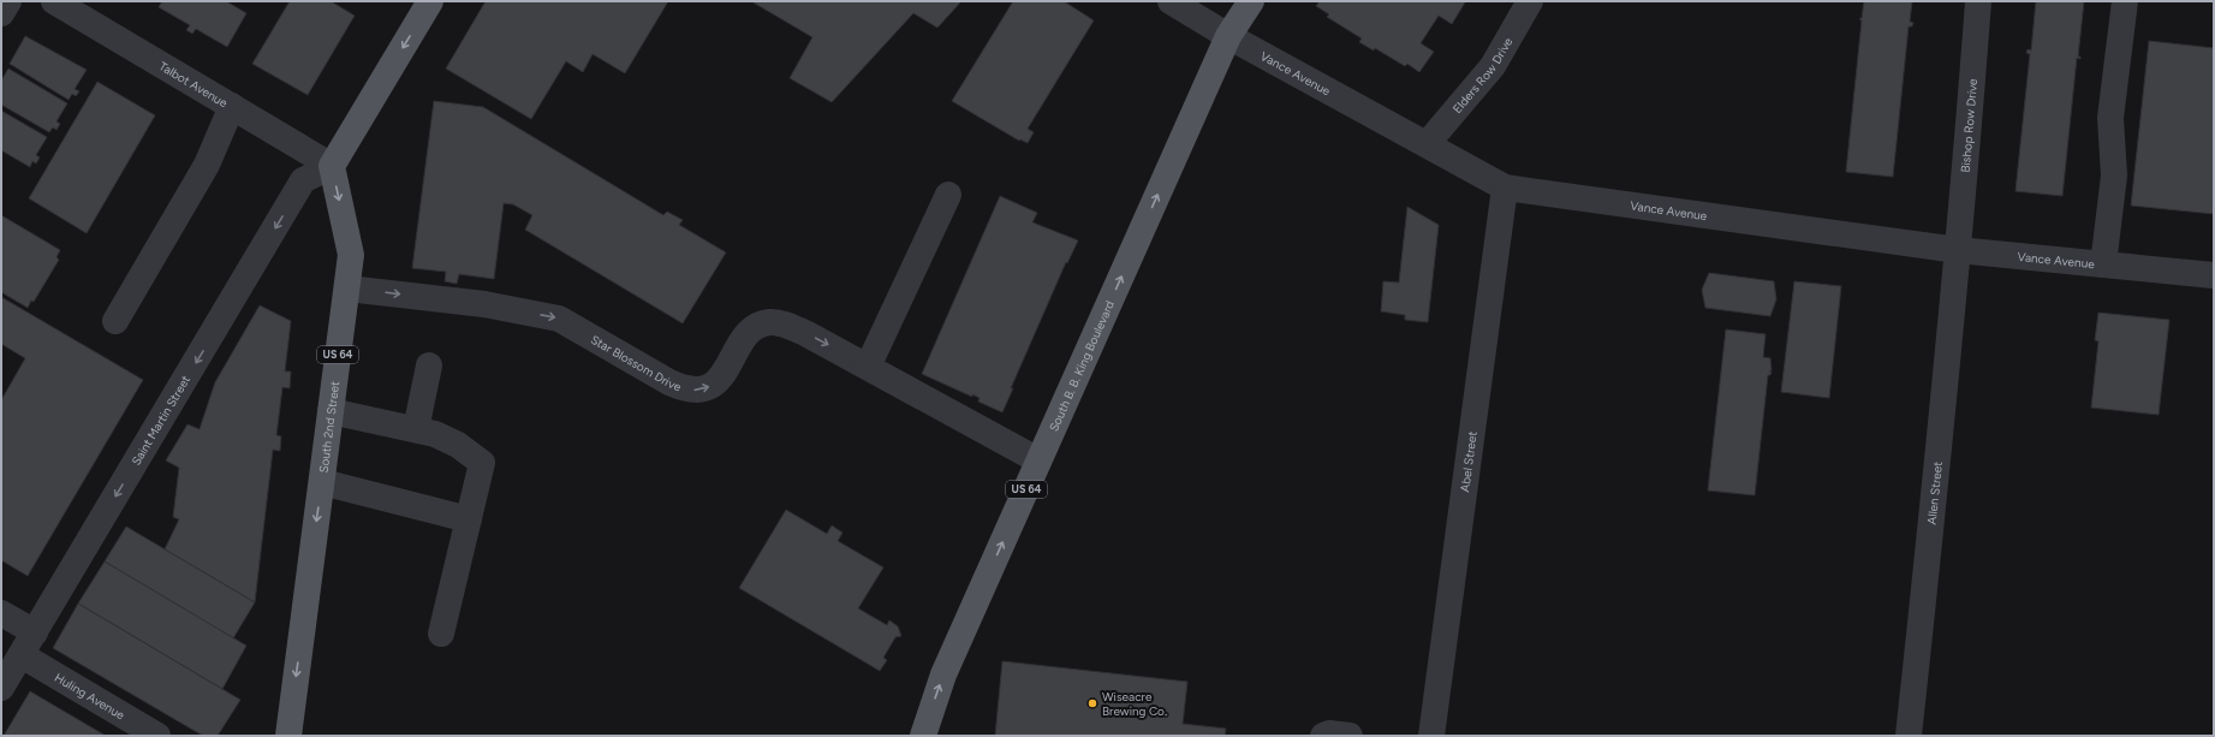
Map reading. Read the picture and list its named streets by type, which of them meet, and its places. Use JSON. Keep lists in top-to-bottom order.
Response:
{
  "streets": {
    "main road": ["US 64", "South B. B. King Boulevard", "South 2nd Street"],
    "street": [
      "Vance Avenue",
      "Elders Row Drive",
      "Talbot Avenue",
      "Bishop Row Drive",
      "Star Blossom Drive",
      "Saint Martin Street",
      "Abel Street",
      "Allen Street",
      "Huling Avenue"
    ]
  },
  "crossings": [
    ["Vance Avenue", "Elders Row Drive"],
    ["Vance Avenue", "Bishop Row Drive"],
    ["Vance Avenue", "South B. B. King Boulevard"],
    ["Vance Avenue", "Abel Street"],
    ["Vance Avenue", "Allen Street"],
    ["Talbot Avenue", "Saint Martin Street"],
    ["Talbot Avenue", "South 2nd Street"],
    ["Bishop Row Drive", "Allen Street"],
    ["Star Blossom Drive", "South B. B. King Boulevard"],
    ["Star Blossom Drive", "South 2nd Street"],
    ["Saint Martin Street", "South 2nd Street"],
    ["Saint Martin Street", "Huling Avenue"]
  ],
  "one_way": ["South B. B. King Boulevard", "South 2nd Street"],
  "places": ["Wiseacre Brewing Co."]
}
